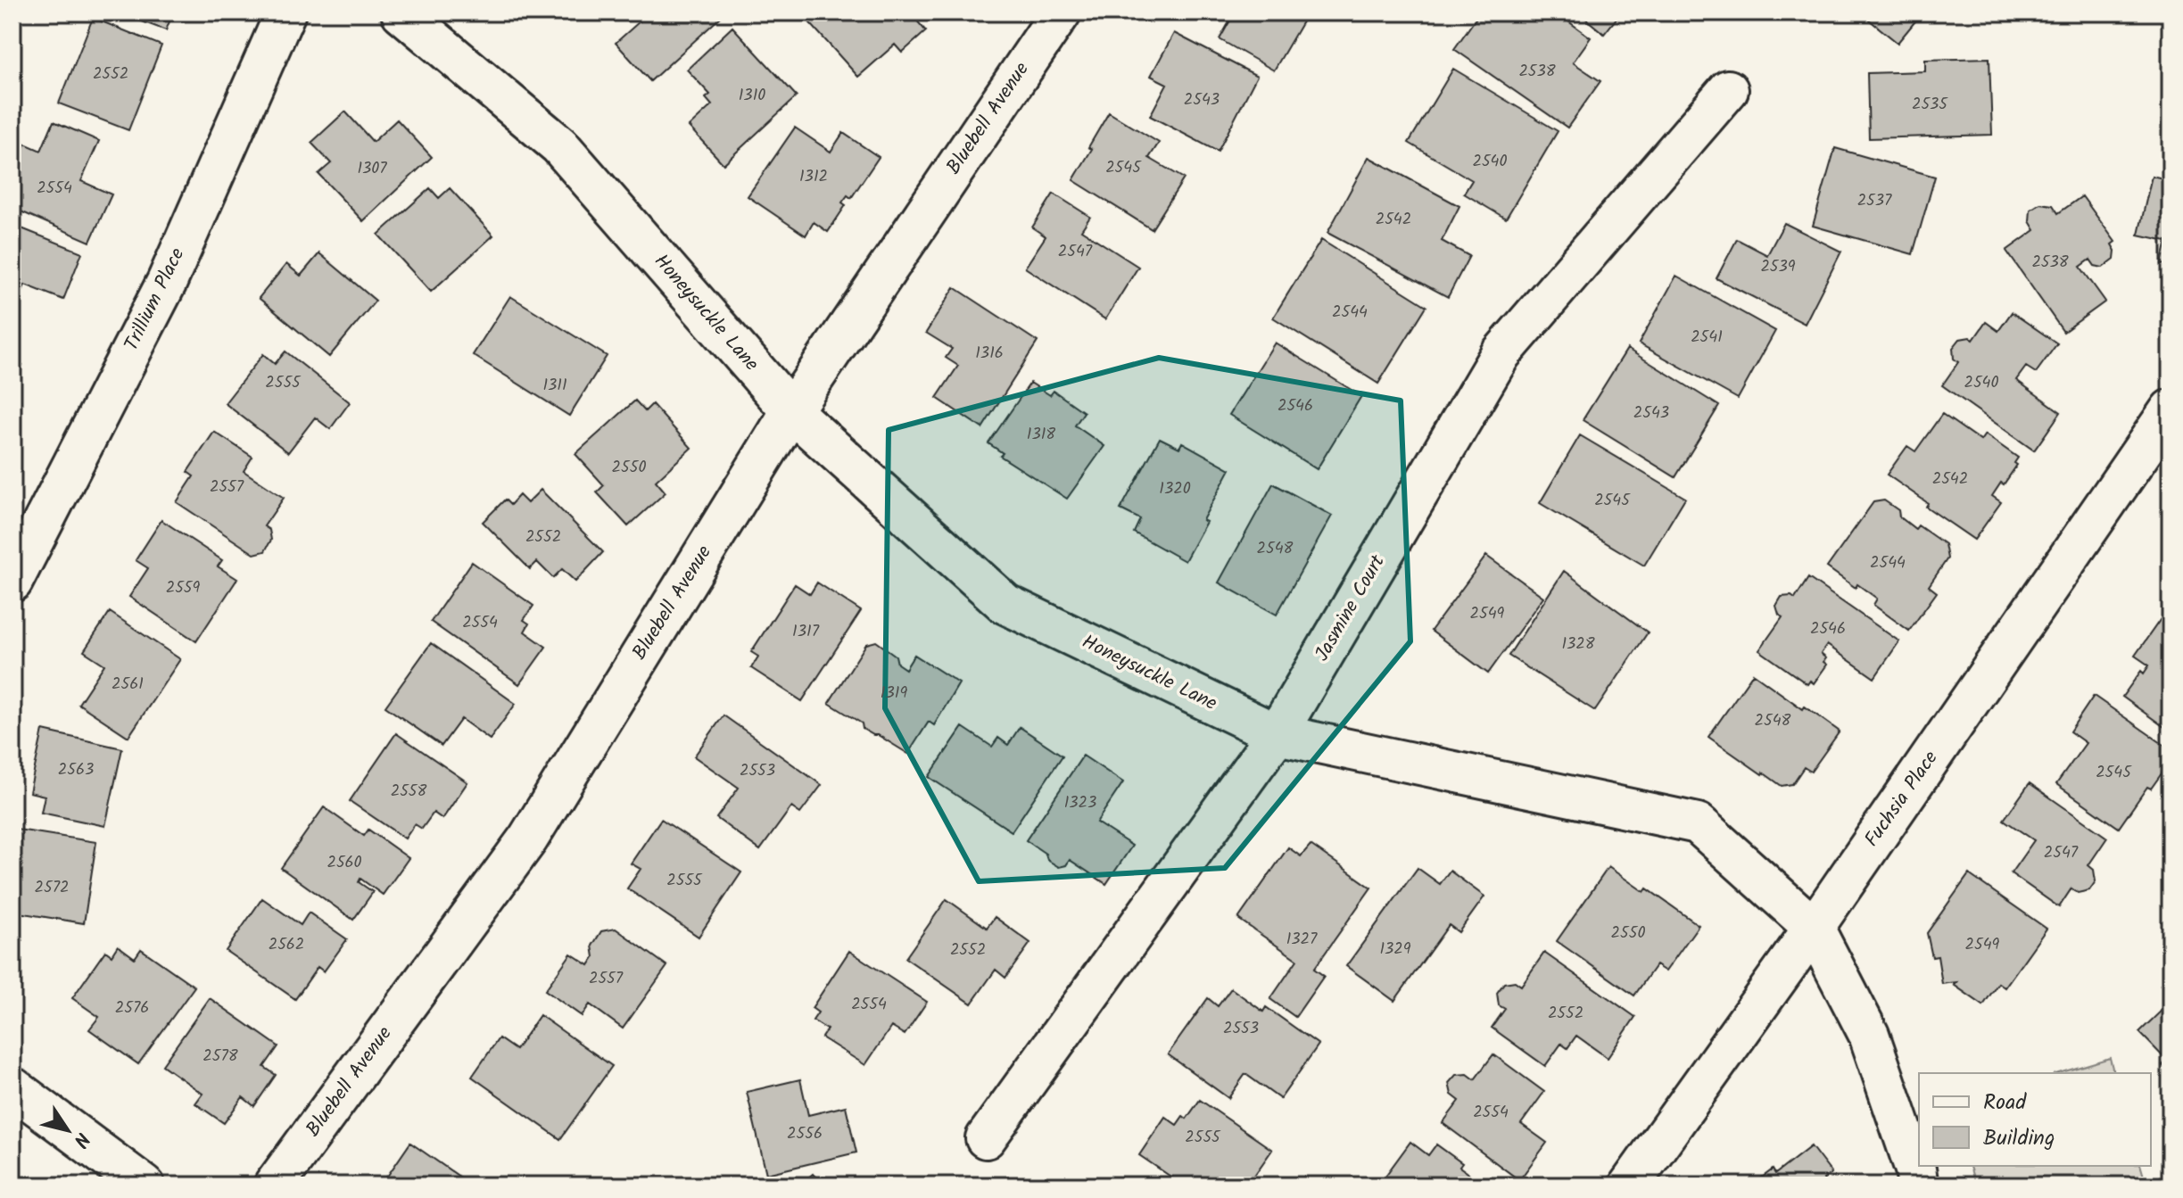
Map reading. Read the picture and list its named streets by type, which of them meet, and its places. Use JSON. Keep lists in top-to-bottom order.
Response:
{
  "streets": {
    "street": [
      "Bluebell Avenue",
      "Trillium Place",
      "Honeysuckle Lane",
      "Jasmine Court",
      "Fuchsia Place"
    ]
  },
  "crossings": [
    ["Bluebell Avenue", "Honeysuckle Lane"],
    ["Honeysuckle Lane", "Jasmine Court"],
    ["Honeysuckle Lane", "Fuchsia Place"]
  ],
  "house_numbers": [
    "2538",
    "2552",
    "1310",
    "2543",
    "2535",
    "2540",
    "2545",
    "1307",
    "1312",
    "2554",
    "2537",
    "2542",
    "2547",
    "2538",
    "2539",
    "2544",
    "2541",
    "1316",
    "2555",
    "2540",
    "1311",
    "2546",
    "2543",
    "1318",
    "2550",
    "2542",
    "2557",
    "1320",
    "2545",
    "2552",
    "2548",
    "2544",
    "2559",
    "2549",
    "2554",
    "2546",
    "1317",
    "1328",
    "2561",
    "1319",
    "2548",
    "2563",
    "2553",
    "2545",
    "2558",
    "1323",
    "2547",
    "2560",
    "2555",
    "2572",
    "2550",
    "1327",
    "2562",
    "2549",
    "1329",
    "2552",
    "2557",
    "2554",
    "2576",
    "2552",
    "2553",
    "2578",
    "2554",
    "2556",
    "2555"
  ],
  "legend": ["Road", "Building"],
  "north": "bottom right"
}
